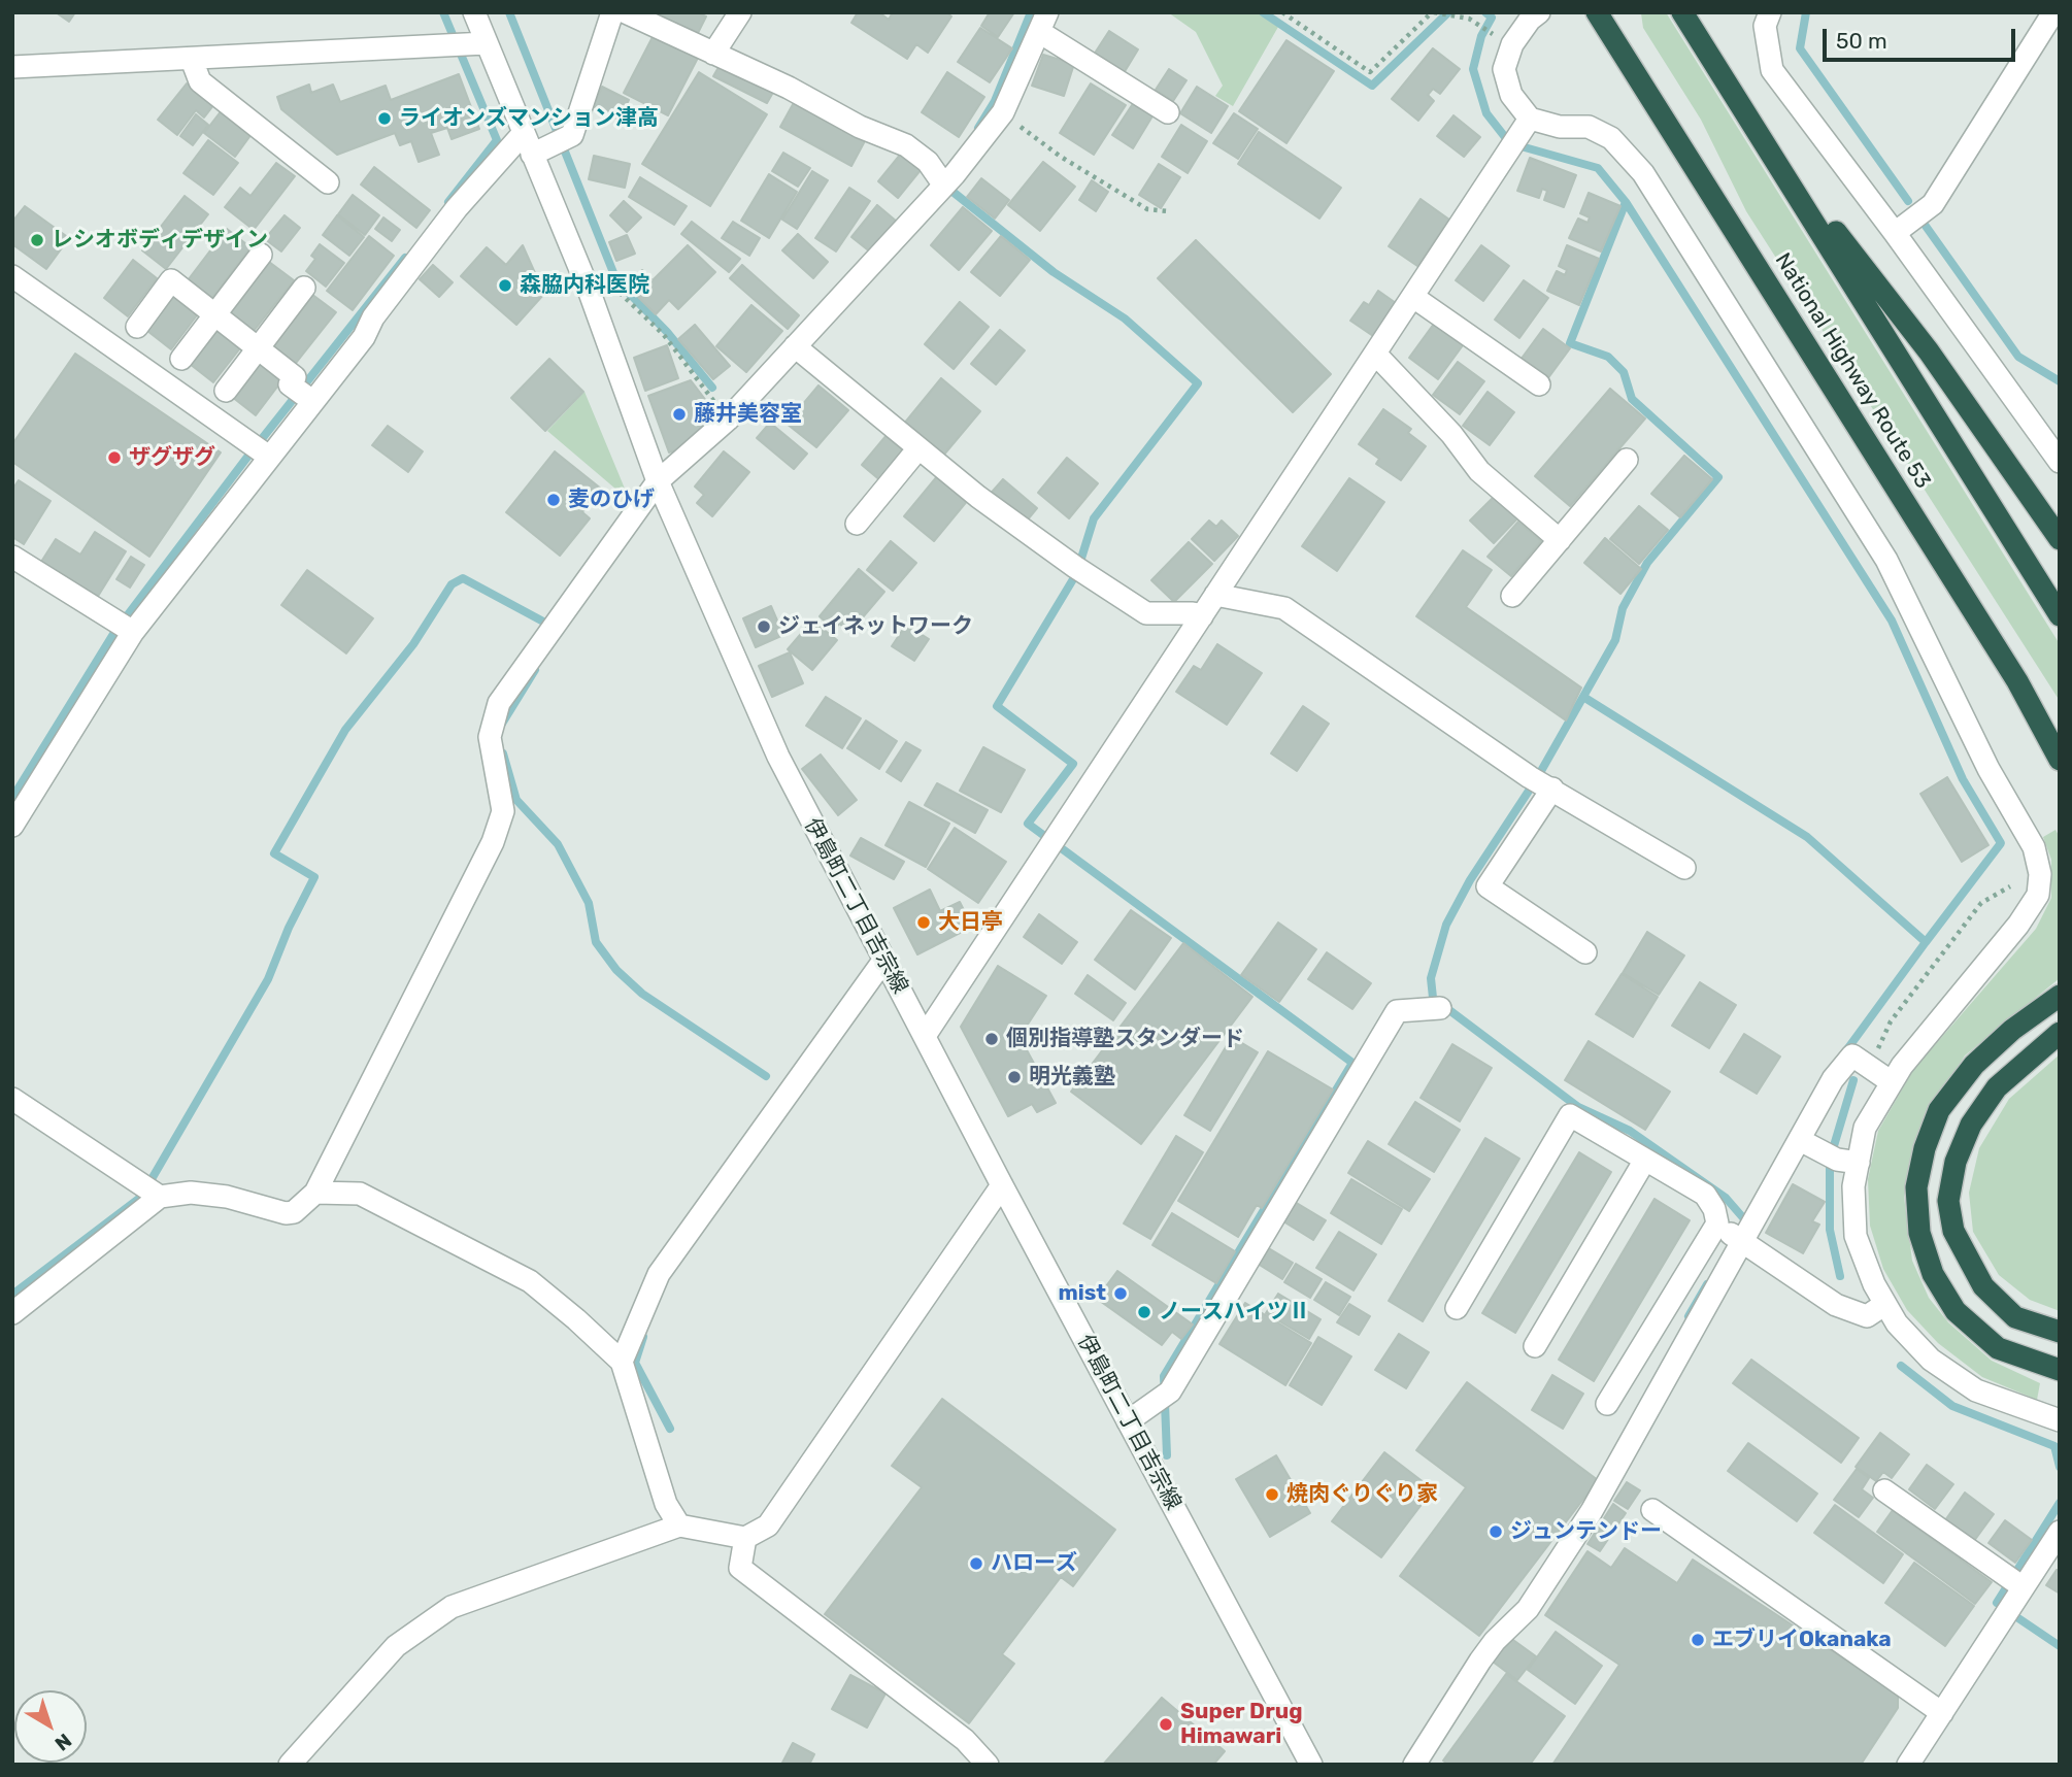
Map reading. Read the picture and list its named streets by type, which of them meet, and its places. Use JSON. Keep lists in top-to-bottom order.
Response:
{
  "streets": {
    "highway": ["National Highway Route 53"],
    "street": ["伊島町二丁目吉宗線"]
  },
  "places": [
    "ライオンズマンション津高",
    "レシオボディデザイン",
    "森脇内科医院",
    "藤井美容室",
    "ザグザグ",
    "麦のひげ",
    "ジェイネットワーク",
    "大日亭",
    "個別指導塾スタンダード",
    "明光義塾",
    "mist",
    "ノースハイツⅡ",
    "焼肉ぐりぐり家",
    "ジュンテンドー",
    "ハローズ",
    "エブリイOkanaka",
    "Super Drug Himawari"
  ],
  "scale_bar": "50 m",
  "north": "bottom right"
}
